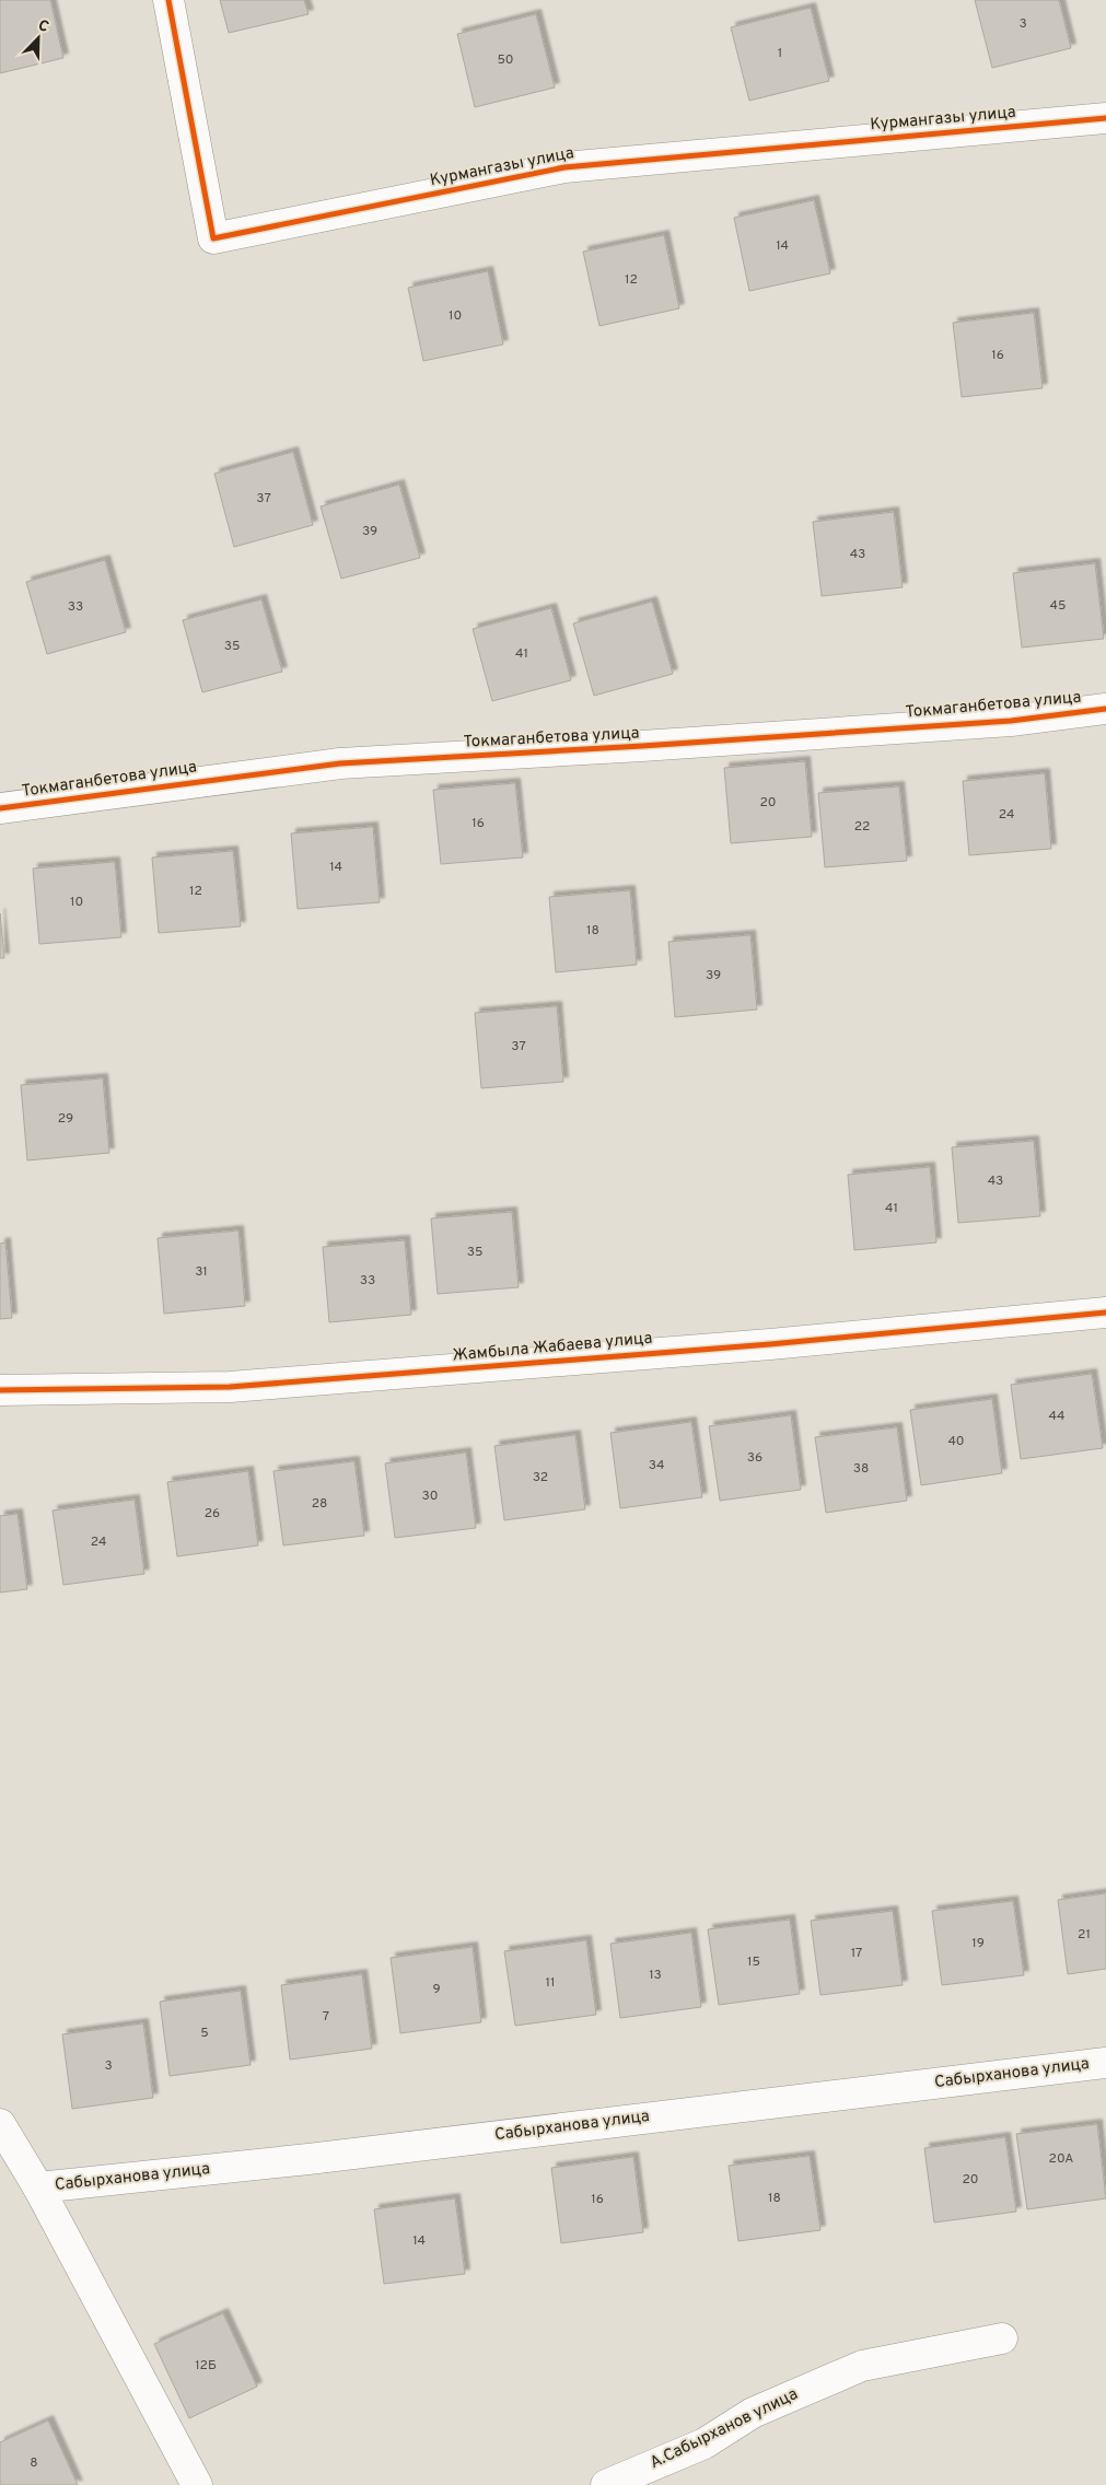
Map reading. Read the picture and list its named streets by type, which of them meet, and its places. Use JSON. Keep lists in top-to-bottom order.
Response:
{
  "streets": {
    "street": [
      "Курмангазы улица",
      "Токмаганбетова улица",
      "Жамбыла Жабаева улица",
      "Сабырханова улица",
      "А.Сабырханов улица"
    ]
  },
  "house_numbers": [
    "3",
    "1",
    "50",
    "14",
    "12",
    "10",
    "16",
    "37",
    "39",
    "43",
    "45",
    "33",
    "35",
    "41",
    "20",
    "24",
    "16",
    "22",
    "14",
    "12",
    "10",
    "18",
    "39",
    "37",
    "29",
    "43",
    "41",
    "35",
    "31",
    "33",
    "44",
    "40",
    "36",
    "34",
    "38",
    "32",
    "30",
    "28",
    "26",
    "24",
    "21",
    "19",
    "17",
    "15",
    "13",
    "11",
    "9",
    "7",
    "5",
    "3",
    "20А",
    "20",
    "18",
    "16",
    "14",
    "12Б",
    "8"
  ],
  "north": "top right"
}
